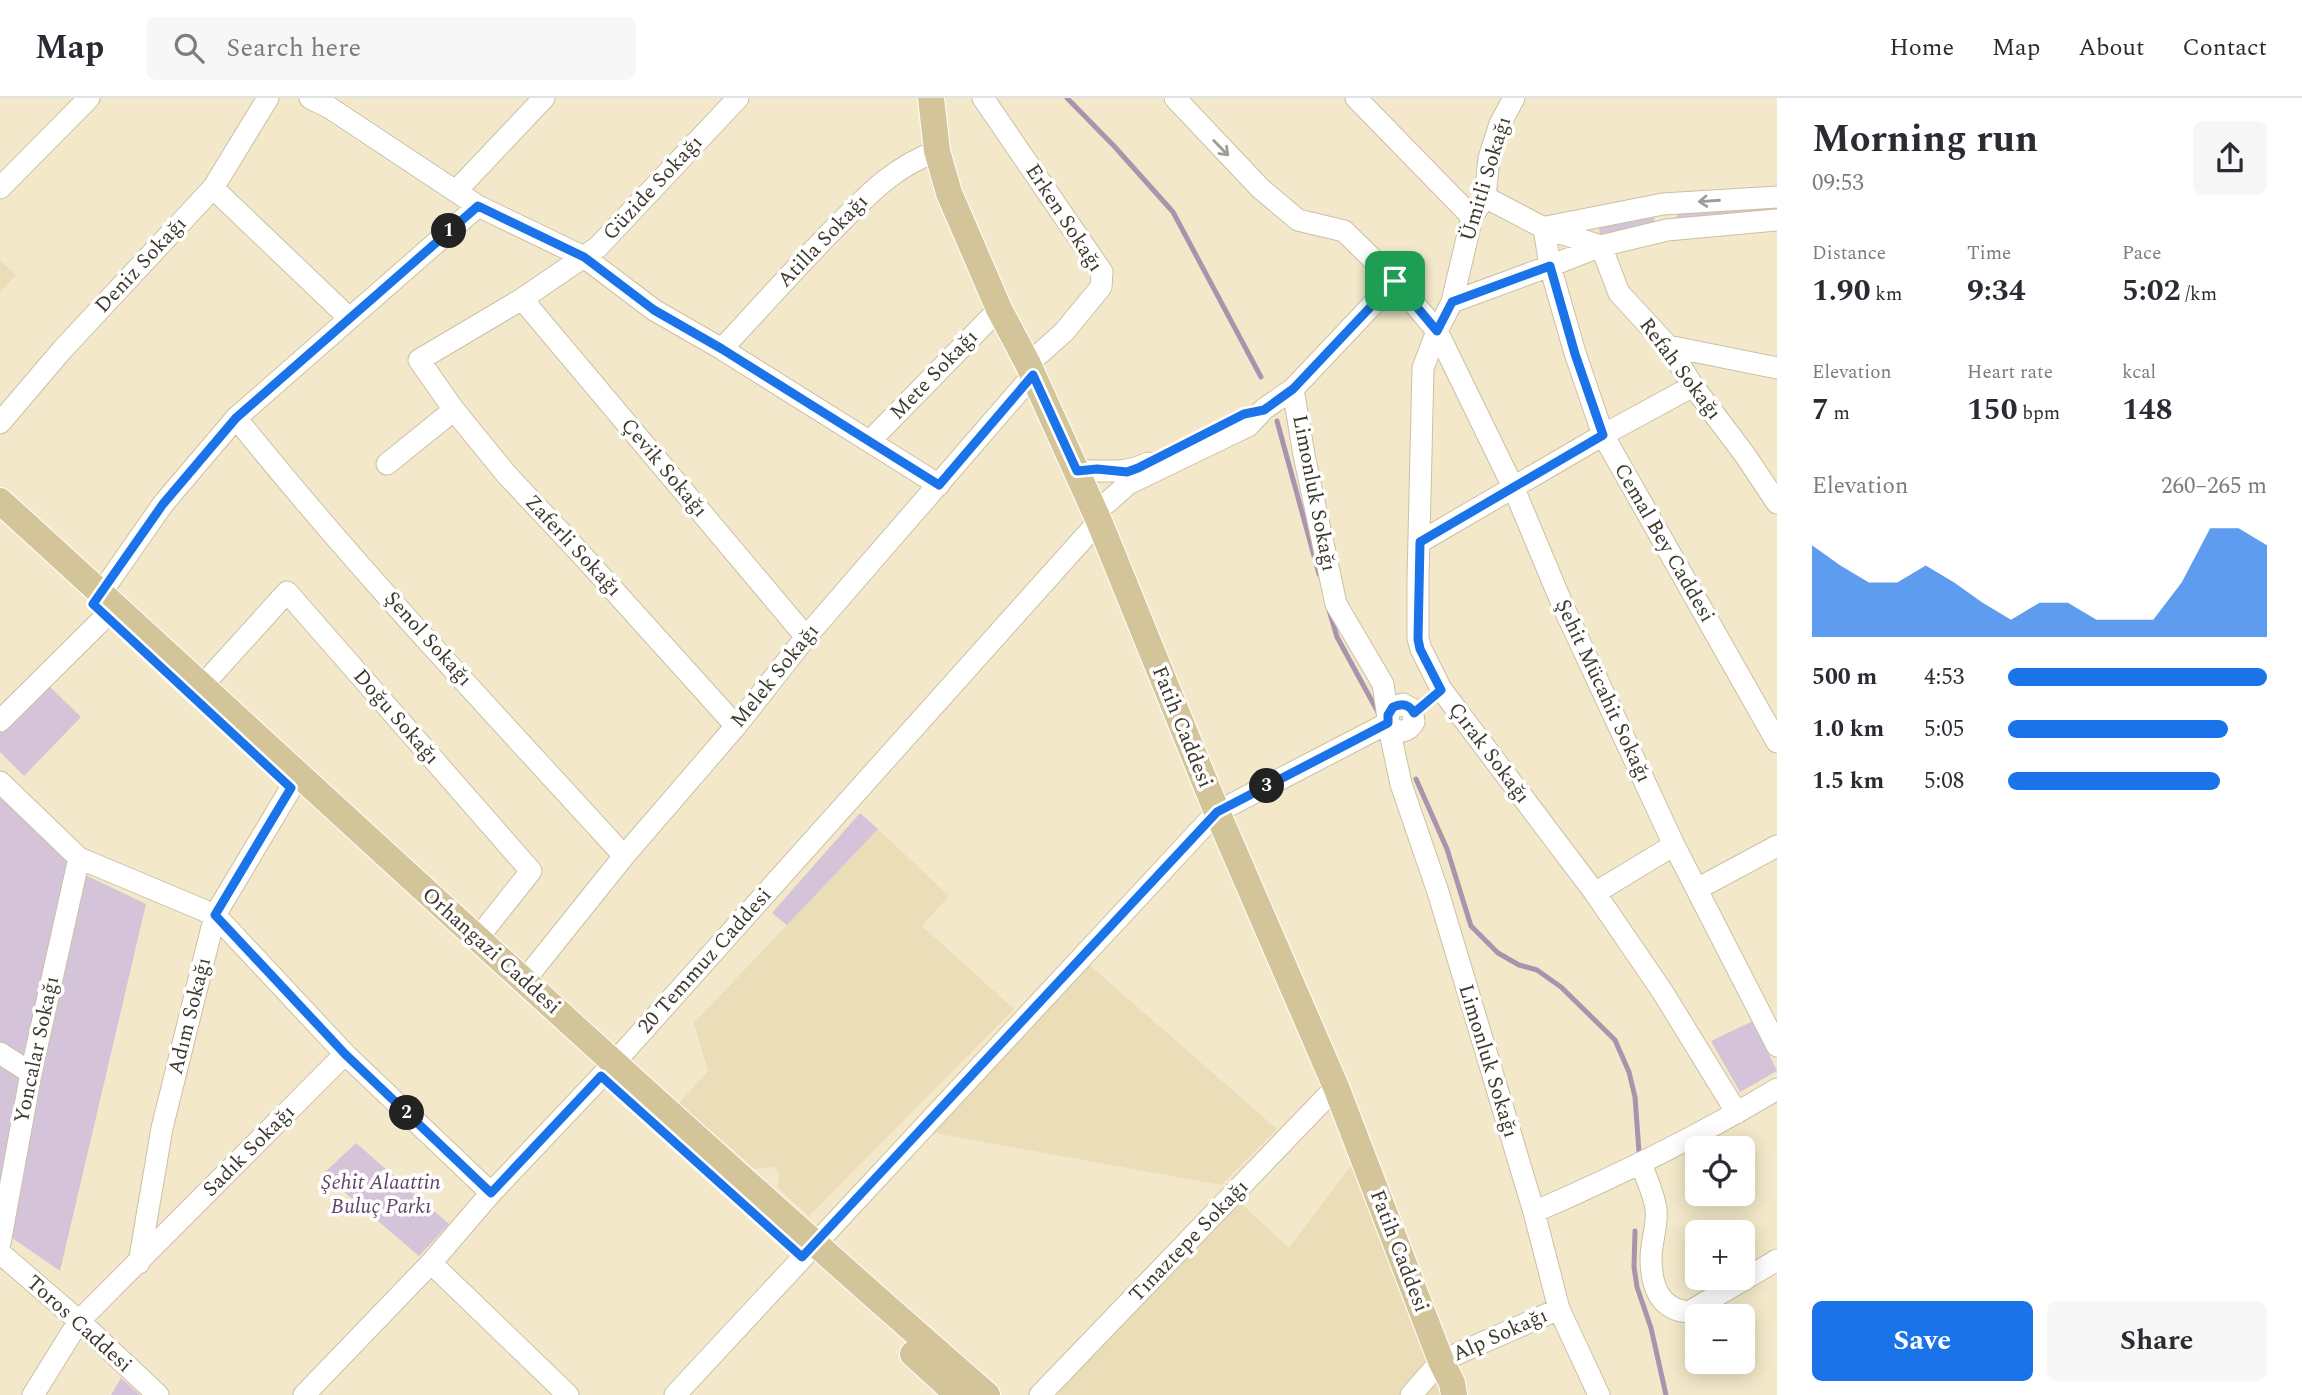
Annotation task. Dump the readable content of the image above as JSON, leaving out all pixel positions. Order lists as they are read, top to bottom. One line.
{"streets":{"main road":["Fatih Caddesi","Orhangazi Caddesi"],"street":["Ümitli Sokağı","Güzide Sokağı","Erken Sokağı","Atilla Sokağı","Deniz Sokağı","Refah Sokağı","Mete Sokağı","Çevik Sokağı","Limonluk Sokağı","Cemal Bey Caddesi","Zaferli Sokağı","Şenol Sokağı","Melek Sokağı","Şehit Mücahit Sokağı","Doğu Sokağı","Çırak Sokağı","20 Temmuz Caddesi","Adım Sokağı","Yoncalar Sokağı","Sadık Sokağı","Tınaztepe Sokağı","Toros Caddesi","Alp Sokağı"]},"crossings":[["Ümitli Sokağı","Çırak Sokağı"],["Güzide Sokağı","Çevik Sokağı"],["Güzide Sokağı","Zaferli Sokağı"],["Erken Sokağı","Melek Sokağı"],["Erken Sokağı","Fatih Caddesi"],["Atilla Sokağı","Fatih Caddesi"],["Mete Sokağı","Fatih Caddesi"],["Çevik Sokağı","Melek Sokağı"],["Limonluk Sokağı","20 Temmuz Caddesi"],["Limonluk Sokağı","Alp Sokağı"],["Zaferli Sokağı","Melek Sokağı"],["Şenol Sokağı","Melek Sokağı"],["Melek Sokağı","Fatih Caddesi"],["Melek Sokağı","Orhangazi Caddesi"],["Şehit Mücahit Sokağı","Çırak Sokağı"],["Doğu Sokağı","Orhangazi Caddesi"],["Fatih Caddesi","20 Temmuz Caddesi"],["Fatih Caddesi","Tınaztepe Sokağı"],["Fatih Caddesi","Alp Sokağı"],["Orhangazi Caddesi","20 Temmuz Caddesi"],["Orhangazi Caddesi","Adım Sokağı"],["Adım Sokağı","Sadık Sokağı"],["Sadık Sokağı","Toros Caddesi"]],"parks":["Şehit Alaattin Buluç Parkı"],"page":{"header":"Map","search":"Search here","nav":["Home","Map","About","Contact"],"heading":["Morning run","09:53"],"pins":["1","3","2"],"stats":[["Distance","1.90 km"],["Time","9:34"],["Pace","5:02 /km"],["Elevation","7 m"],["Heart rate","150 bpm"],["kcal","148"]],"chart":["Elevation","260–265 m"],"list":[{"name":"500 m","note":"4:53"},{"name":"1.0 km","note":"5:05"},{"name":"1.5 km","note":"5:08"}],"map_buttons":["+","−"],"buttons":["Save","Share"]}}
